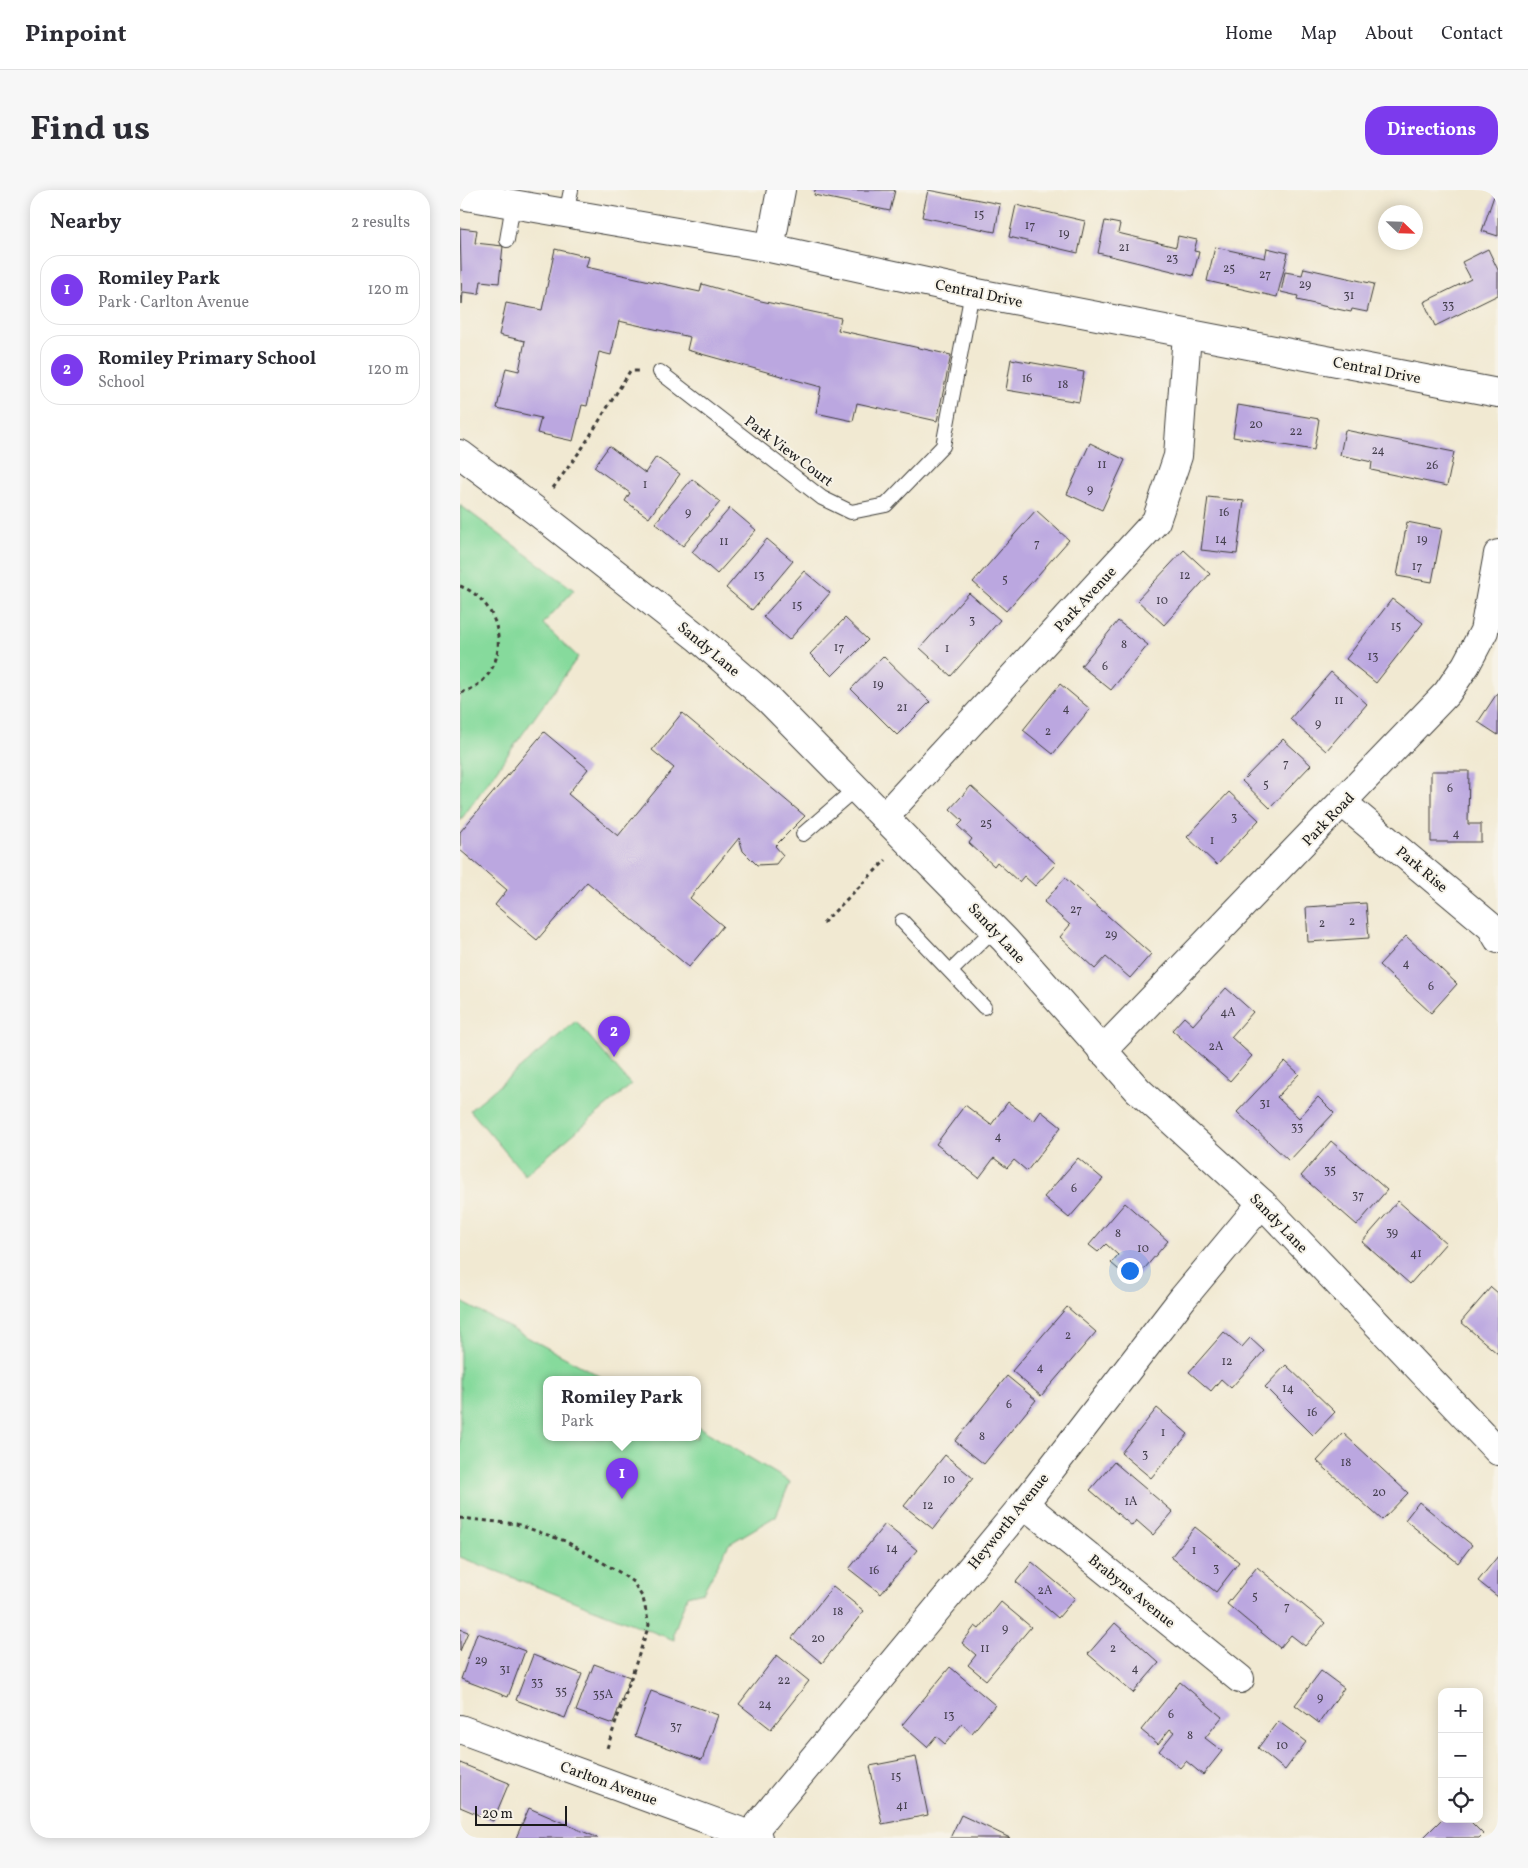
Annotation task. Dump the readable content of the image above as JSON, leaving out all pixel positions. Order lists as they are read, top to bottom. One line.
{"streets":{"street":["Central Drive","Park Avenue","Sandy Lane","Park Road","Park Rise","Heyworth Avenue","Brabyns Avenue","Carlton Avenue"],"lane":["Park View Court"]},"crossings":[["Central Drive","Park View Court"],["Central Drive","Park Avenue"],["Park Avenue","Sandy Lane"],["Sandy Lane","Park Road"],["Sandy Lane","Heyworth Avenue"],["Park Road","Park Rise"],["Heyworth Avenue","Brabyns Avenue"],["Heyworth Avenue","Carlton Avenue"]],"house_numbers":["15","17","19","21","23","25","27","29","31","33","16","18","20","22","24","11","26","1","9","9","16","14","19","11","7","17","13","12","5","10","15","3","15","8","17","1","13","6","19","11","21","4","9","2","7","5","6","3","25","4","1","27","2","2","29","4","6","4A","2A","31","33","4","35","6","37","39","8","10","41","2","12","4","14","6","16","1","8","3","18","10","20","1A","12","14","1","3","16","2A","5","7","18","9","20","11","2","29","4","31","22","33","35","35A","9","24","6","13","37","8","10","15","41"],"scale_bar":"20 m","north":"bottom right","page":{"header":"Pinpoint","nav":["Home","Map","About","Contact"],"title":"Find us","buttons":"Directions","heading":["Nearby","2 results"],"list":[{"mark":"1","name":"Romiley Park","note":"Park · Carlton Avenue","value":"120 m"},{"mark":"2","name":"Romiley Primary School","note":"School","value":"120 m"}],"pins":["2","1"],"popup":["Romiley Park","Park"],"map_buttons":["+","−"],"scale":"20 m"}}
